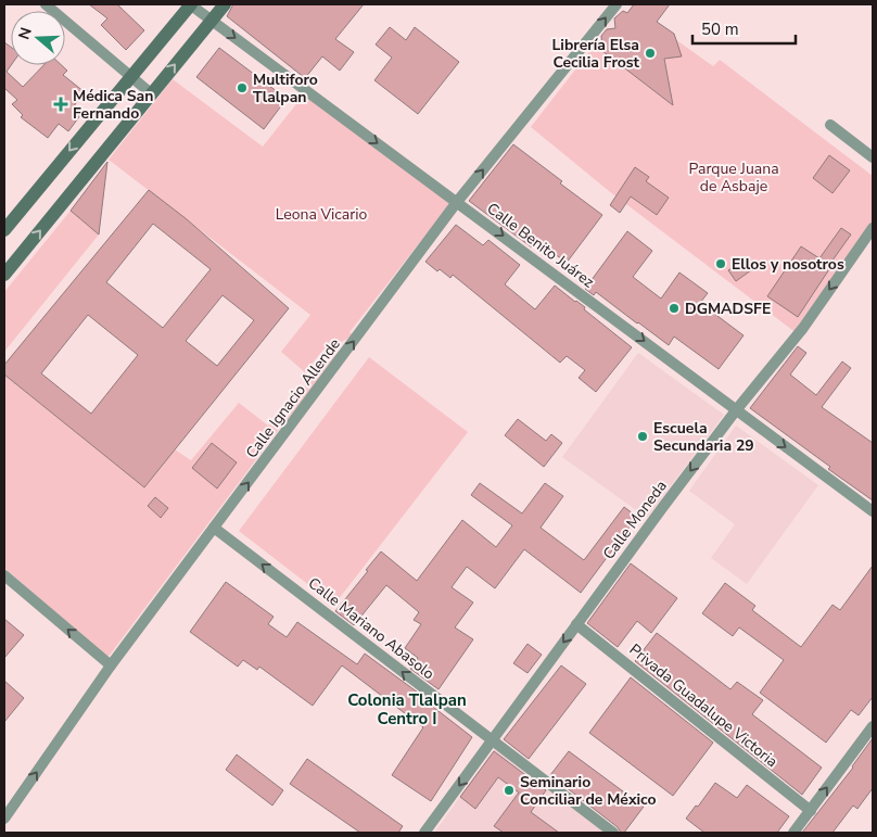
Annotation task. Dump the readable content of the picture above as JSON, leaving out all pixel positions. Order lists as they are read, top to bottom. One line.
{"streets":{"street":["Calle Benito Juárez","Calle Ignacio Allende","Calle Moneda","Calle Mariano Abasolo","Privada Guadalupe Victoria"]},"crossings":[["Calle Benito Juárez","Calle Ignacio Allende"],["Calle Benito Juárez","Calle Moneda"],["Calle Ignacio Allende","Calle Mariano Abasolo"],["Calle Moneda","Calle Mariano Abasolo"],["Calle Moneda","Privada Guadalupe Victoria"]],"one_way":["Calle Benito Juárez","Calle Ignacio Allende","Calle Moneda","Calle Mariano Abasolo"],"districts":["Colonia Tlalpan Centro I"],"parks":["Parque Juana de Asbaje","Leona Vicario"],"places":{"other":["Librería Elsa Cecilia Frost","Multiforo Tlalpan","Ellos y nosotros","DGMADSFE","Escuela Secundaria 29","Seminario Conciliar de México"],"health":["Médica San Fernando"]},"scale_bar":"50 m","north":"left"}
